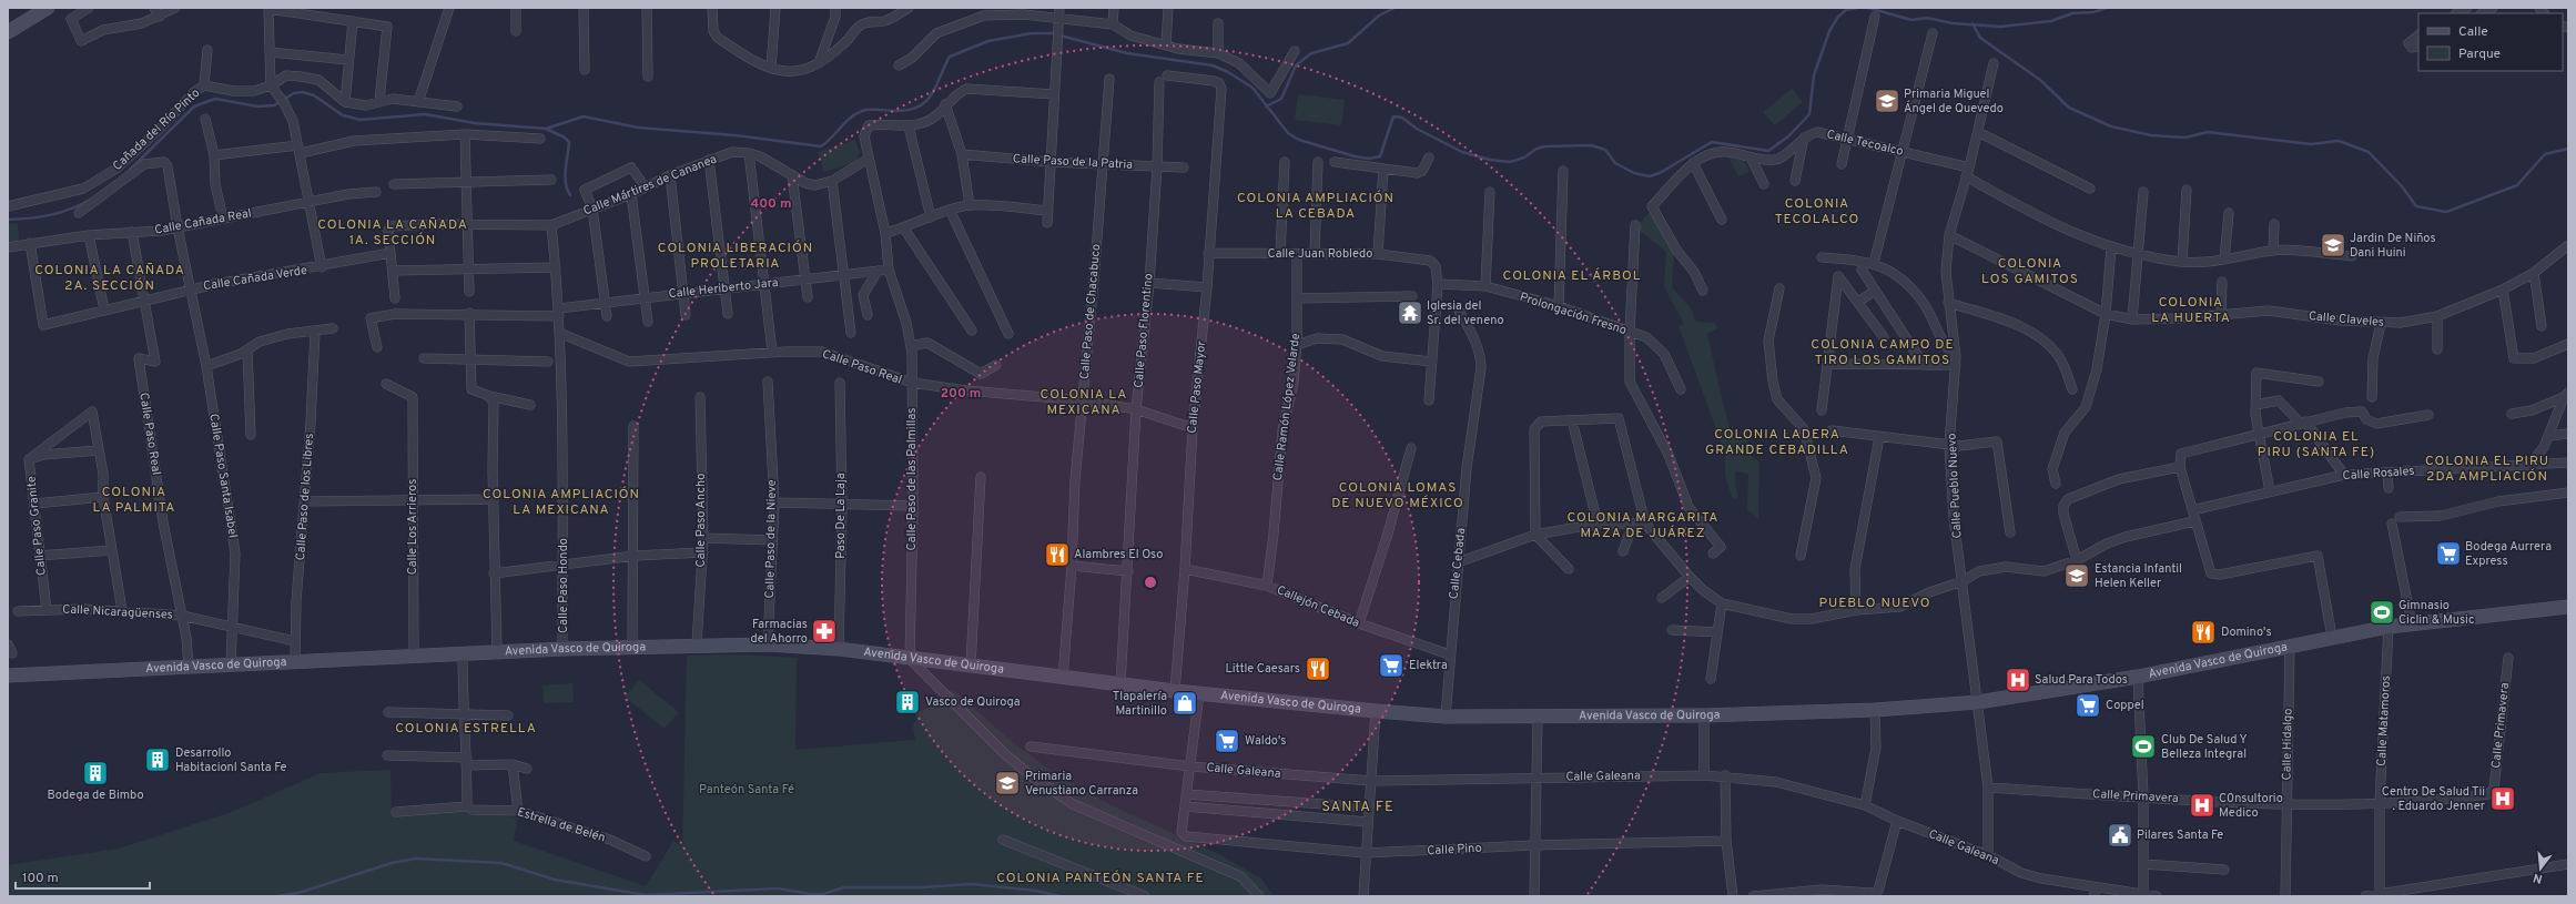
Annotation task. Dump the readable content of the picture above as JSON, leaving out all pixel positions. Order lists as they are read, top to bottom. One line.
{"streets":{"main road":["Avenida Vasco de Quiroga"],"street":["Cañada del Río Pinto","Calle Tecoalco","Calle Paso de la Patria","Calle Mártires de Cananea","Calle Cañada Real","Calle Juan Robledo","Calle Cañada Verde","Calle Heriberto Jara","Calle Paso de Chacabuco","Prolongación Fresno","Calle Claveles","Calle Paso Florentino","Calle Paso Real","Calle Paso Mayor","Calle Ramón López Velarde","Calle Rosales","Calle Paso Santa Isabel","Calle Paso de las Palmillas","Calle Pueblo Nuevo","Calle Paso de los Libres","Paso De La Laja","Calle Paso Ancho","Calle Paso Granite","Calle Los Arrieros","Calle Paso de la Nieve","Calle Cebada","Calle Paso Hondo","Callejón Cebada","Calle Nicaragüenses","Calle Matamoros","Calle Primavera","Calle Hidalgo","Calle Galeana","Estrella de Belén","Calle Pino"]},"crossings":[["Calle Tecoalco","Calle Pueblo Nuevo"],["Calle Paso de la Patria","Calle Paso de Chacabuco"],["Calle Paso de la Patria","Calle Paso Florentino"],["Calle Mártires de Cananea","Calle Paso de las Palmillas"],["Calle Mártires de Cananea","Calle Paso Hondo"],["Calle Cañada Real","Calle Cañada Verde"],["Calle Cañada Real","Calle Paso Santa Isabel"],["Calle Juan Robledo","Prolongación Fresno"],["Calle Juan Robledo","Calle Paso Mayor"],["Calle Juan Robledo","Calle Ramón López Velarde"],["Calle Cañada Verde","Calle Paso Real"],["Calle Cañada Verde","Calle Paso Santa Isabel"],["Calle Heriberto Jara","Calle Paso de las Palmillas"],["Calle Heriberto Jara","Calle Paso Hondo"],["Calle Paso de Chacabuco","Calle Paso Real"],["Calle Paso de Chacabuco","Avenida Vasco de Quiroga"],["Calle Claveles","Calle Pueblo Nuevo"],["Calle Paso Florentino","Calle Paso Real"],["Calle Paso Florentino","Avenida Vasco de Quiroga"],["Calle Paso Real","Calle Paso Mayor"],["Calle Paso Real","Calle Paso de las Palmillas"],["Calle Paso Real","Calle Paso Hondo"],["Calle Paso Real","Calle Nicaragüenses"],["Calle Paso Real","Avenida Vasco de Quiroga"],["Calle Paso Mayor","Callejón Cebada"],["Calle Paso Mayor","Avenida Vasco de Quiroga"],["Calle Ramón López Velarde","Callejón Cebada"],["Calle Paso Santa Isabel","Calle Nicaragüenses"],["Calle Paso Santa Isabel","Avenida Vasco de Quiroga"],["Calle Paso de las Palmillas","Avenida Vasco de Quiroga"],["Calle Pueblo Nuevo","Avenida Vasco de Quiroga"],["Calle Pueblo Nuevo","Calle Primavera"],["Calle Pueblo Nuevo","Calle Galeana"],["Calle Paso de los Libres","Calle Nicaragüenses"],["Calle Paso de los Libres","Avenida Vasco de Quiroga"],["Paso De La Laja","Avenida Vasco de Quiroga"],["Calle Paso Ancho","Avenida Vasco de Quiroga"],["Calle Paso Granite","Calle Nicaragüenses"],["Calle Los Arrieros","Avenida Vasco de Quiroga"],["Calle Paso de la Nieve","Avenida Vasco de Quiroga"],["Calle Cebada","Callejón Cebada"],["Calle Cebada","Avenida Vasco de Quiroga"],["Calle Paso Hondo","Avenida Vasco de Quiroga"],["Avenida Vasco de Quiroga","Calle Matamoros"],["Avenida Vasco de Quiroga","Calle Hidalgo"],["Calle Matamoros","Calle Primavera"],["Calle Primavera","Calle Hidalgo"]],"districts":["COLONIA AMPLIACIÓN LA CEBADA","COLONIA TECOLALCO","COLONIA LA CAÑADA 1A. SECCIÓN","COLONIA LIBERACIÓN PROLETARIA","COLONIA LOS GAMITOS","COLONIA LA CAÑADA 2A. SECCIÓN","COLONIA EL ÁRBOL","COLONIA LA HUERTA","COLONIA CAMPO DE TIRO LOS GAMITOS","COLONIA LA MEXICANA","COLONIA LADERA GRANDE CEBADILLA","COLONIA EL PIRU (SANTA FE)","COLONIA EL PIRU 2DA AMPLIACIÓN","COLONIA LOMAS DE NUEVO MÉXICO","COLONIA LA PALMITA","COLONIA AMPLIACIÓN LA MEXICANA","COLONIA MARGARITA MAZA DE JUÁREZ","PUEBLO NUEVO","COLONIA ESTRELLA","SANTA FE","COLONIA PANTEÓN SANTA FE"],"parks":["Panteón Santa Fé"],"places":{"school or university":["Primaria Miguel Ángel de Quevedo","Jardin De Niños Dani Huini","Estancia Infantil Helen Keller","Primaria Venustiano Carranza"],"temple":["Iglesia del Sr. del veneno"],"supermarket":["Bodega Aurrera Express","Elektra","Coppel","Waldo's"],"restaurant":["Alambres El Oso","Domino's","Little Caesars"],"sports":["Gimnasio Ciclin & Music","Club De Salud Y Belleza Integral"],"pharmacy":["Farmacias del Ahorro"],"hospital":["Salud Para Todos","Centro De Salud Tii . Eduardo Jenner","C0nsultorio Medico"],"building":["Vasco de Quiroga","Desarrollo Habitacionl Santa Fe","Bodega de Bimbo"],"shop":["Tlapalería Martinillo"],"public building":["Pilares Santa Fe"]},"legend":["Calle","Parque"],"scale_bar":"100 m","north":"bottom","rings":["400 m","200 m"]}
